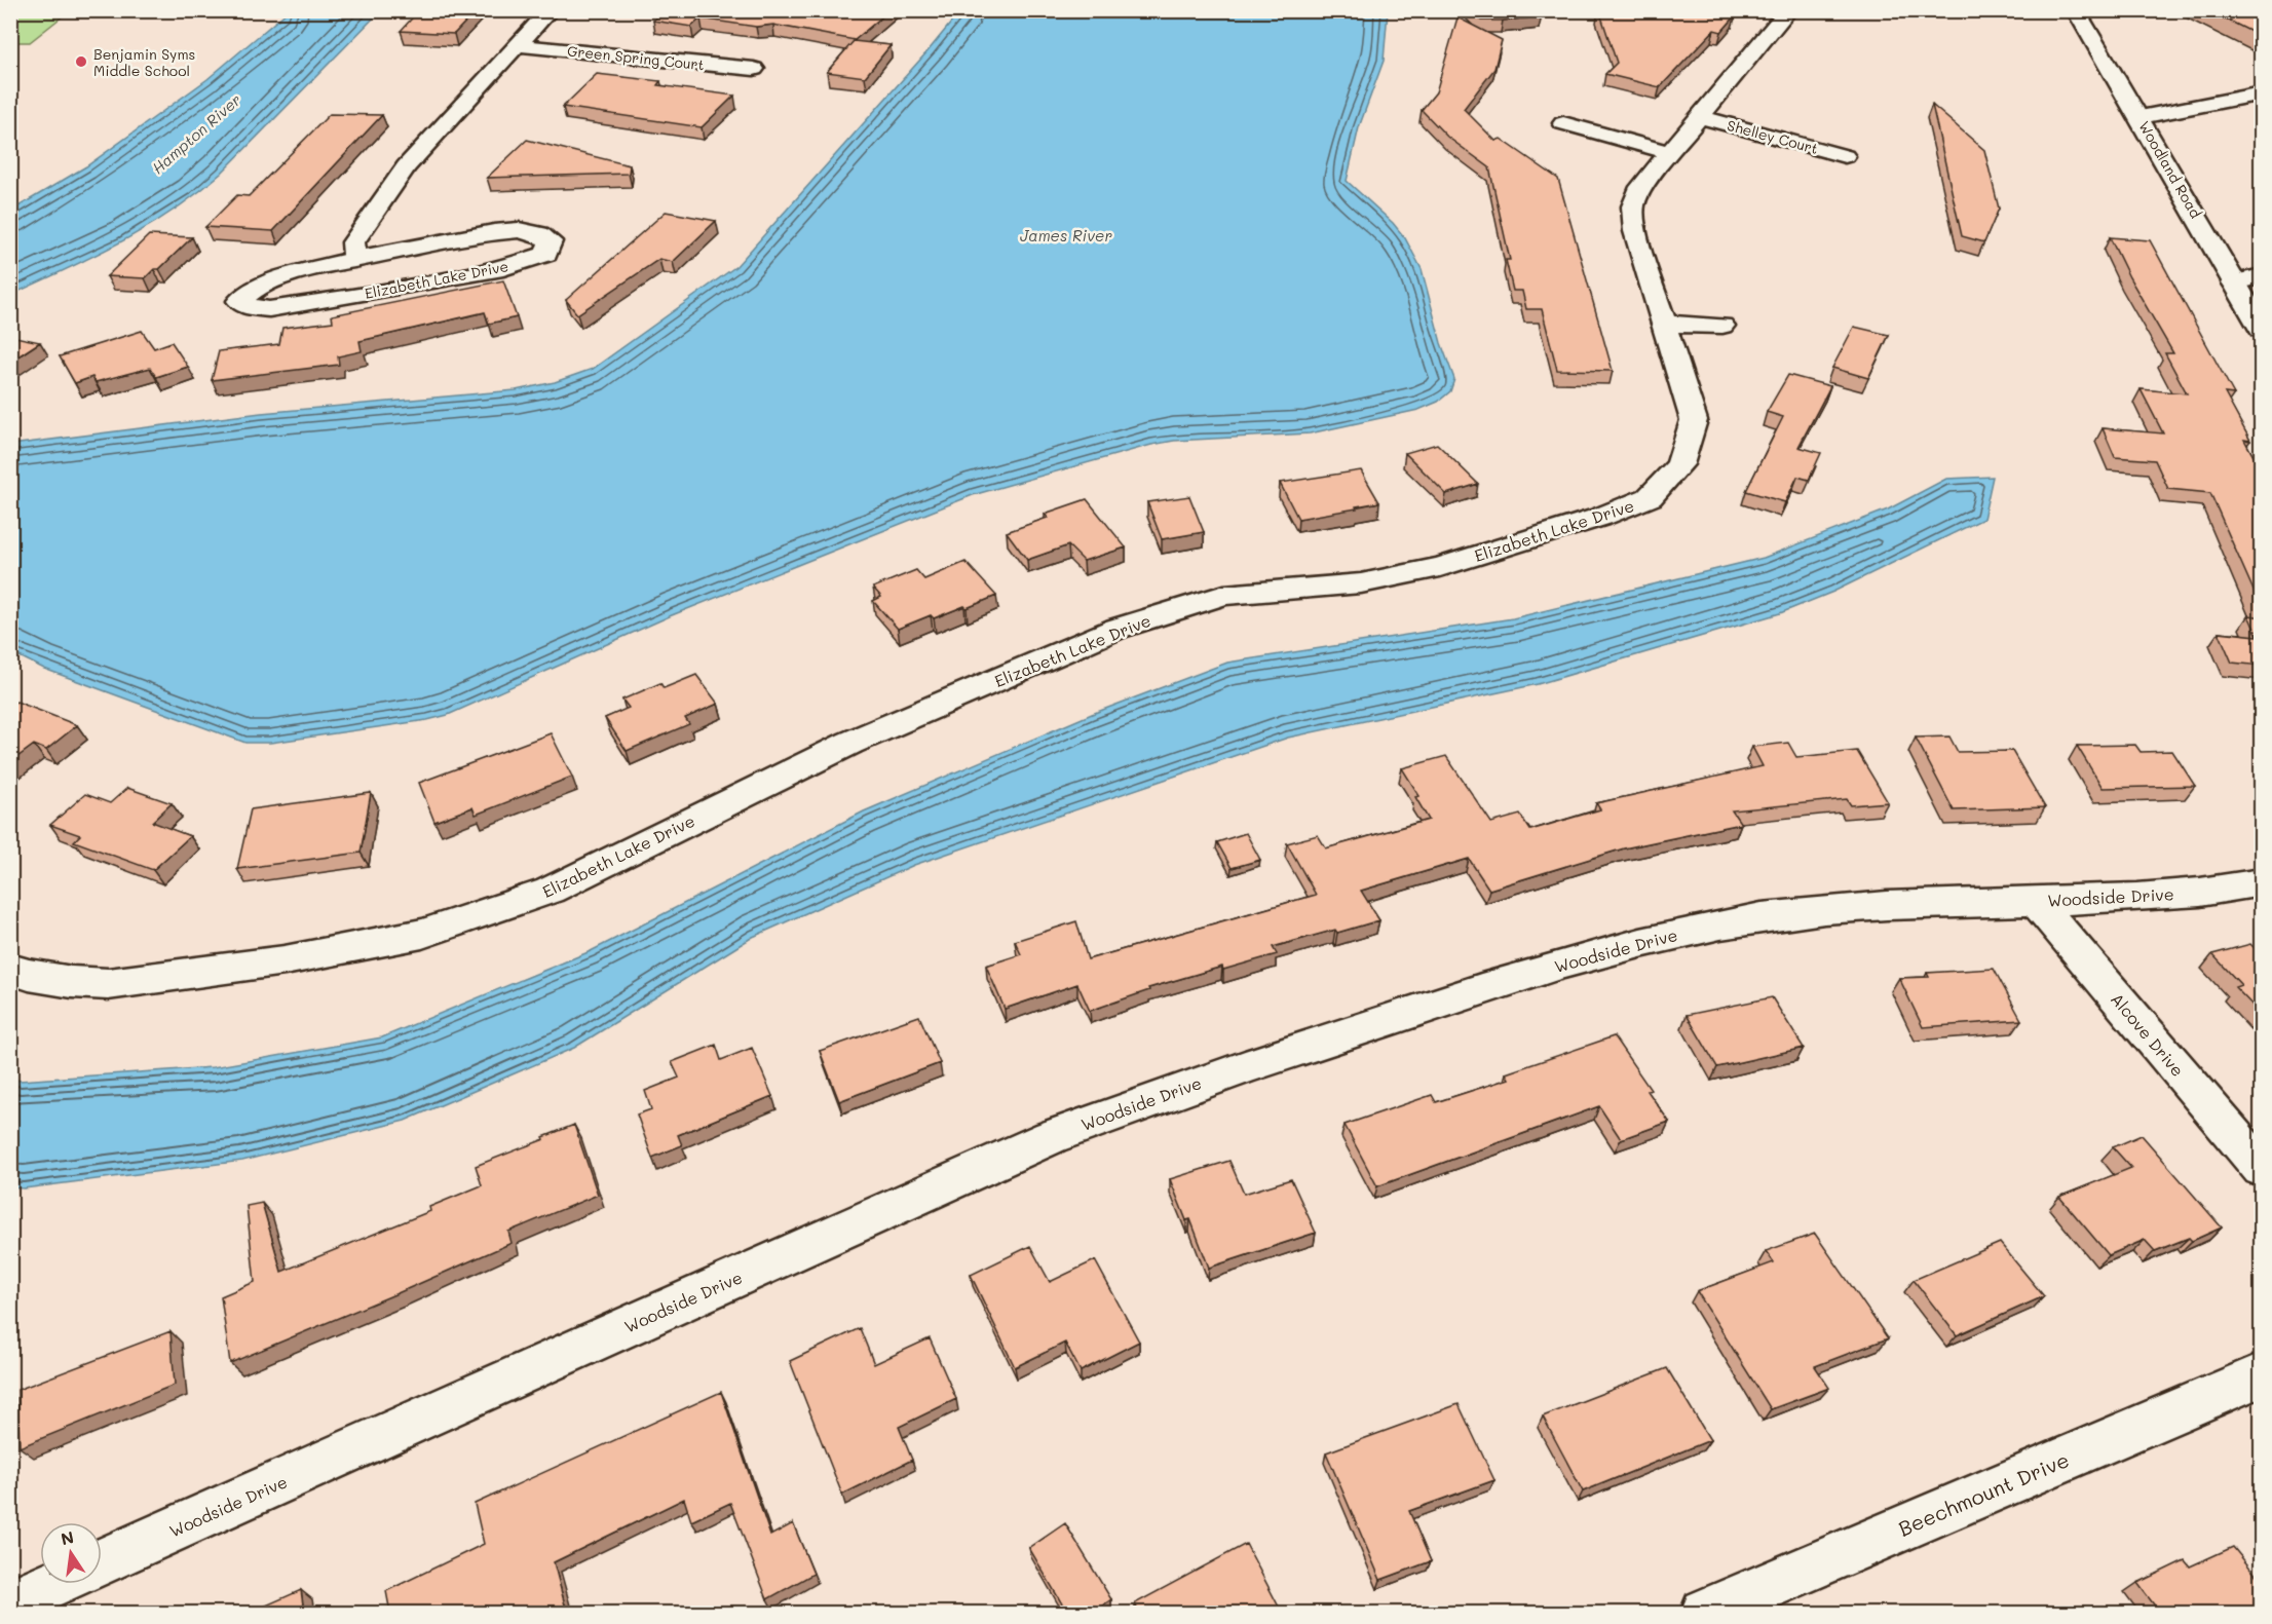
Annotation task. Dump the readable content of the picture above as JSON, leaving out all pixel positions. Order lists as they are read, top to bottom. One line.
{"streets":{"street":["Green Spring Court","Shelley Court","Woodland Road","Elizabeth Lake Drive","Woodside Drive","Alcove Drive","Beechmount Drive"]},"crossings":[["Shelley Court","Elizabeth Lake Drive"],["Woodside Drive","Alcove Drive"]],"water":["Hampton River","James River"],"places":["Benjamin Syms Middle School"],"north":"top"}
